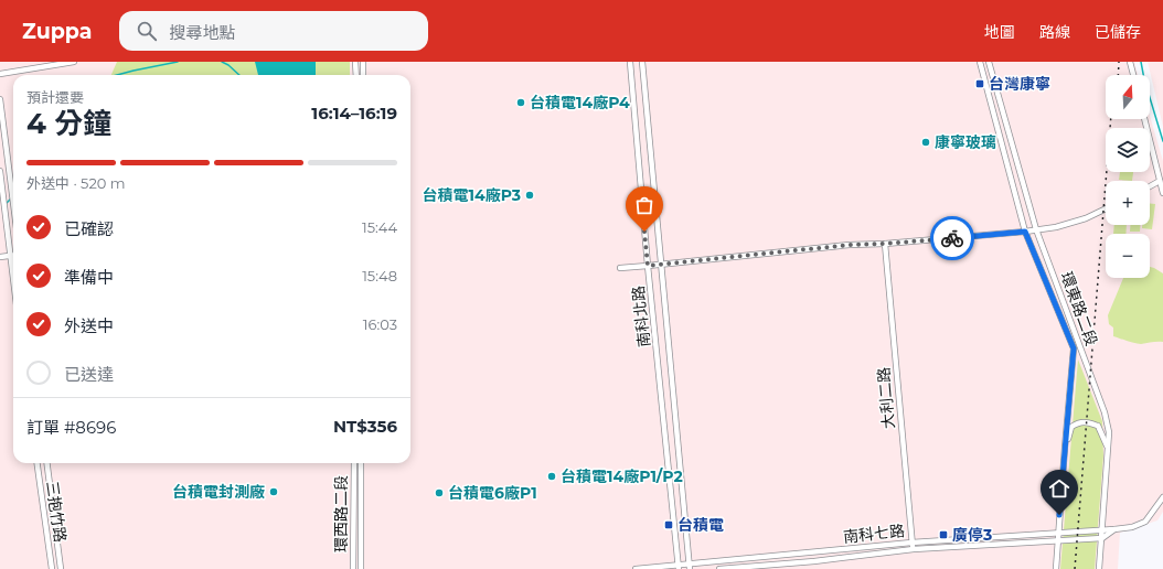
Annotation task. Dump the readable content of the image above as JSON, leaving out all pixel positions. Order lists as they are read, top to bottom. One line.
{"streets":{"street":["環東路二段","南科北路","大利二路","三抱竹路","環西路二段","南科七路"]},"crossings":[["環東路二段","南科七路"],["南科北路","南科七路"],["大利二路","南科七路"]],"places":{"transit":["台灣康寧","台積電","廣停3"],"other":["台積電14廠P4","康寧玻璃","台積電14廠P3","台積電14廠P1/P2","台積電封測廠","台積電6廠P1"]},"north":"top","page":{"header":"Zuppa","search":"搜尋地點","nav":["地圖","路線","已儲存"],"map_buttons":["+","−"],"heading":["4 分鐘","預計還要","16:14–16:19"],"panel":["訂單 #8696","NT$356"],"bar":"外送中 · 520 m","list":[["已確認","15:44"],["準備中","15:48"],["外送中","16:03"],"已送達"]}}
